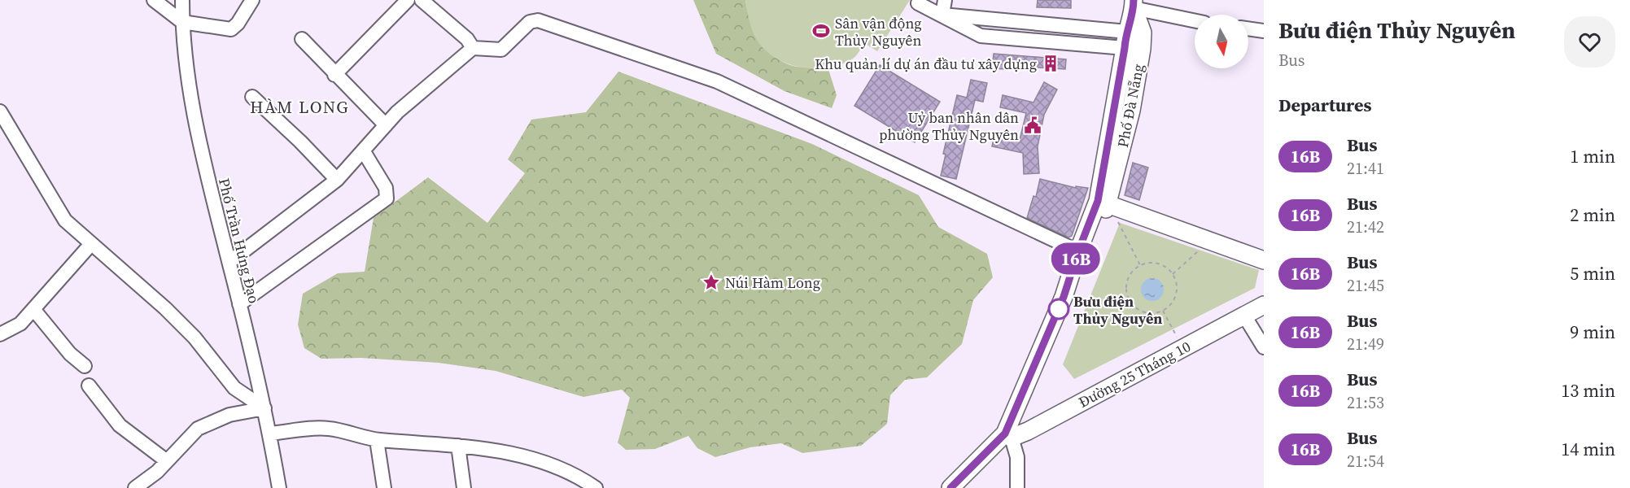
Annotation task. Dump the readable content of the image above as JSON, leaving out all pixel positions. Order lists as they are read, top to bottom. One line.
{"streets":{"main road":["Phố Đà Nẵng","Đường 25 Tháng 10"],"street":["Phố Trần Hưng Đạo"]},"districts":["HÀM LONG"],"places":{"sports":["Sân vận động Thủy Nguyên"],"building":["Khu quản lí dự án đầu tư xây dựng"],"public building":["Uỷ ban nhân dân phường Thủy Nguyên"],"place":["Núi Hàm Long"],"other":["Bưu điện Thủy Nguyên"]},"lines":["bus line 16B"],"north":"bottom","page":{"on_map":"16B","heading":[["Bưu điện Thủy Nguyên","Bus"],"Departures"],"list":[{"mark":"16B","name":"Bus","note":"21:41","value":"1 min"},{"mark":"16B","name":"Bus","note":"21:42","value":"2 min"},{"mark":"16B","name":"Bus","note":"21:45","value":"5 min"},{"mark":"16B","name":"Bus","note":"21:49","value":"9 min"},{"mark":"16B","name":"Bus","note":"21:53","value":"13 min"},{"mark":"16B","name":"Bus","note":"21:54","value":"14 min"}]}}
